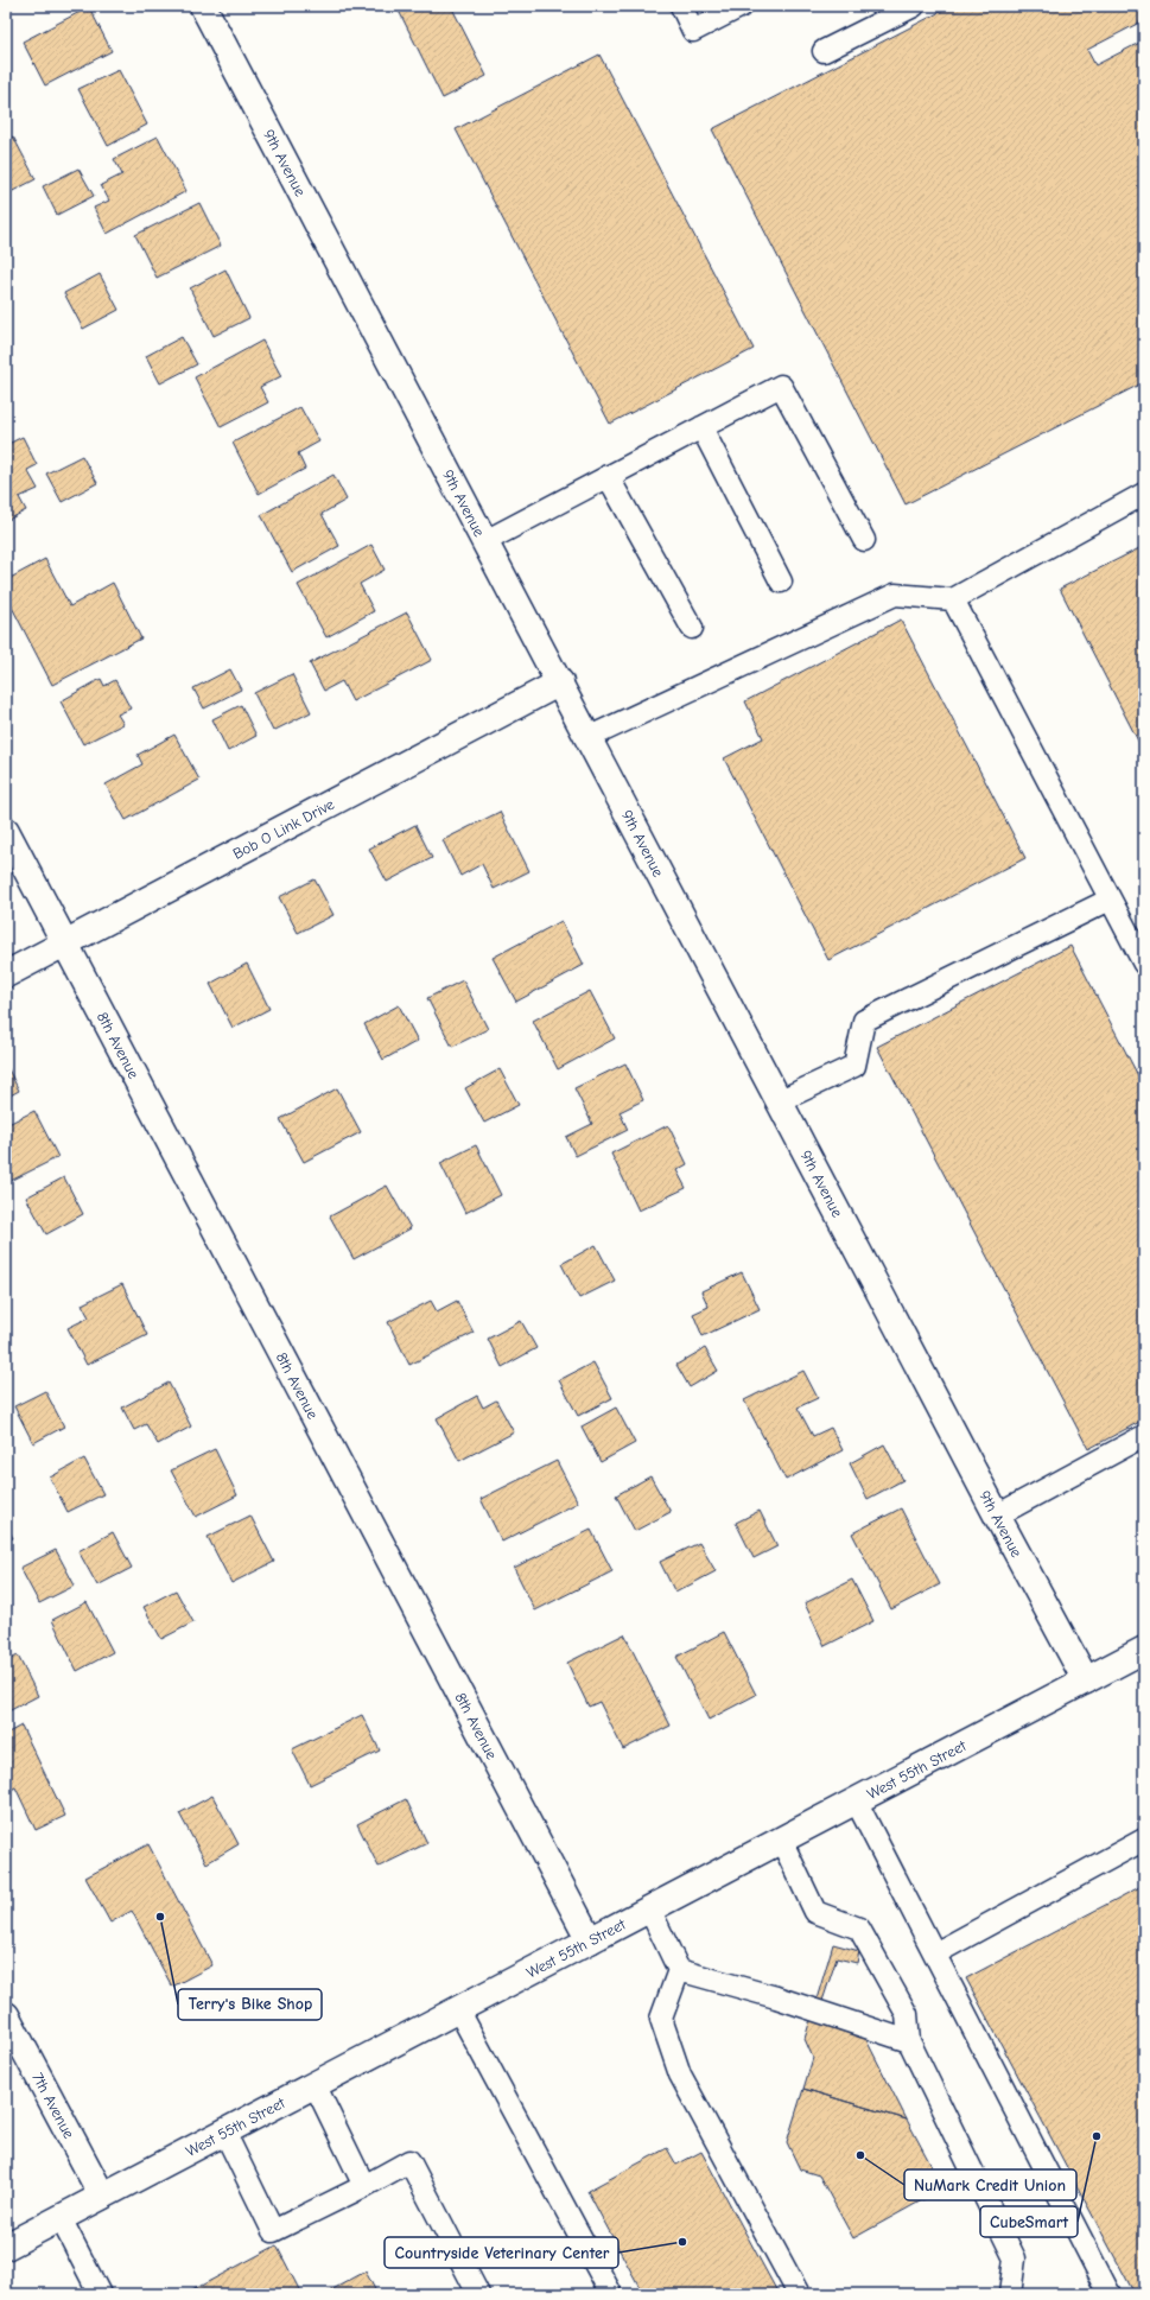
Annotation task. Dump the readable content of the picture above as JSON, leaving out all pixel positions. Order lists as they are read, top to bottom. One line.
{"streets":{"street":["9th Avenue","Bob O Link Drive","8th Avenue","West 55th Street","7th Avenue"]},"crossings":[["9th Avenue","Bob O Link Drive"],["9th Avenue","West 55th Street"],["Bob O Link Drive","8th Avenue"],["8th Avenue","West 55th Street"],["West 55th Street","7th Avenue"]],"places":["Terry's Bike Shop","CubeSmart","NuMark Credit Union","Countryside Veterinary Center"]}
